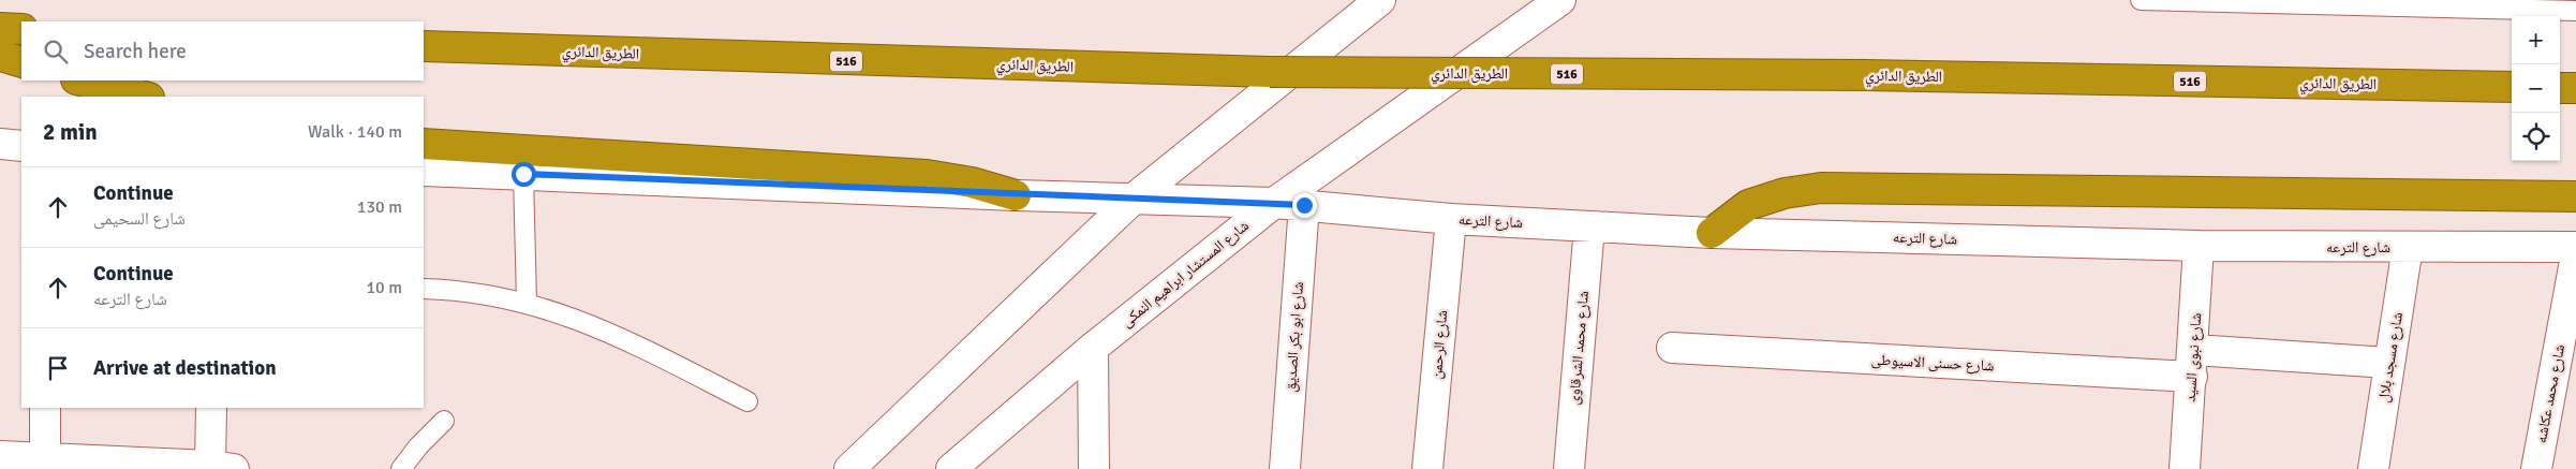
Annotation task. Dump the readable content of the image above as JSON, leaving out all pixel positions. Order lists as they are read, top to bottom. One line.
{"streets":{"highway":["الطريق الدائري","516"],"street":["شارع الترعه","شارع المستشار ابراهيم النمكى","شارع ابو بكر الصديق","شارع الرحمن","شارع محمد الشرقاوى","شارع نبوى السيد","شارع مسجد بلال","شارع حسنى الاسيوطى","شارع محمد عكاشه"]},"crossings":[["شارع الترعه","شارع المستشار ابراهيم النمكى"],["شارع الترعه","شارع ابو بكر الصديق"],["شارع الترعه","شارع الرحمن"],["شارع الترعه","شارع محمد الشرقاوى"],["شارع الترعه","شارع نبوى السيد"],["شارع الترعه","شارع مسجد بلال"],["شارع نبوى السيد","شارع حسنى الاسيوطى"],["شارع مسجد بلال","شارع حسنى الاسيوطى"]],"page":{"map_buttons":["+","−"],"search":"Search here","heading":["2 min","Walk · 140 m"],"list":[["Continue","شارع السحيمى","130 m"],["Continue","شارع الترعه","10 m"],"Arrive at destination"]}}
